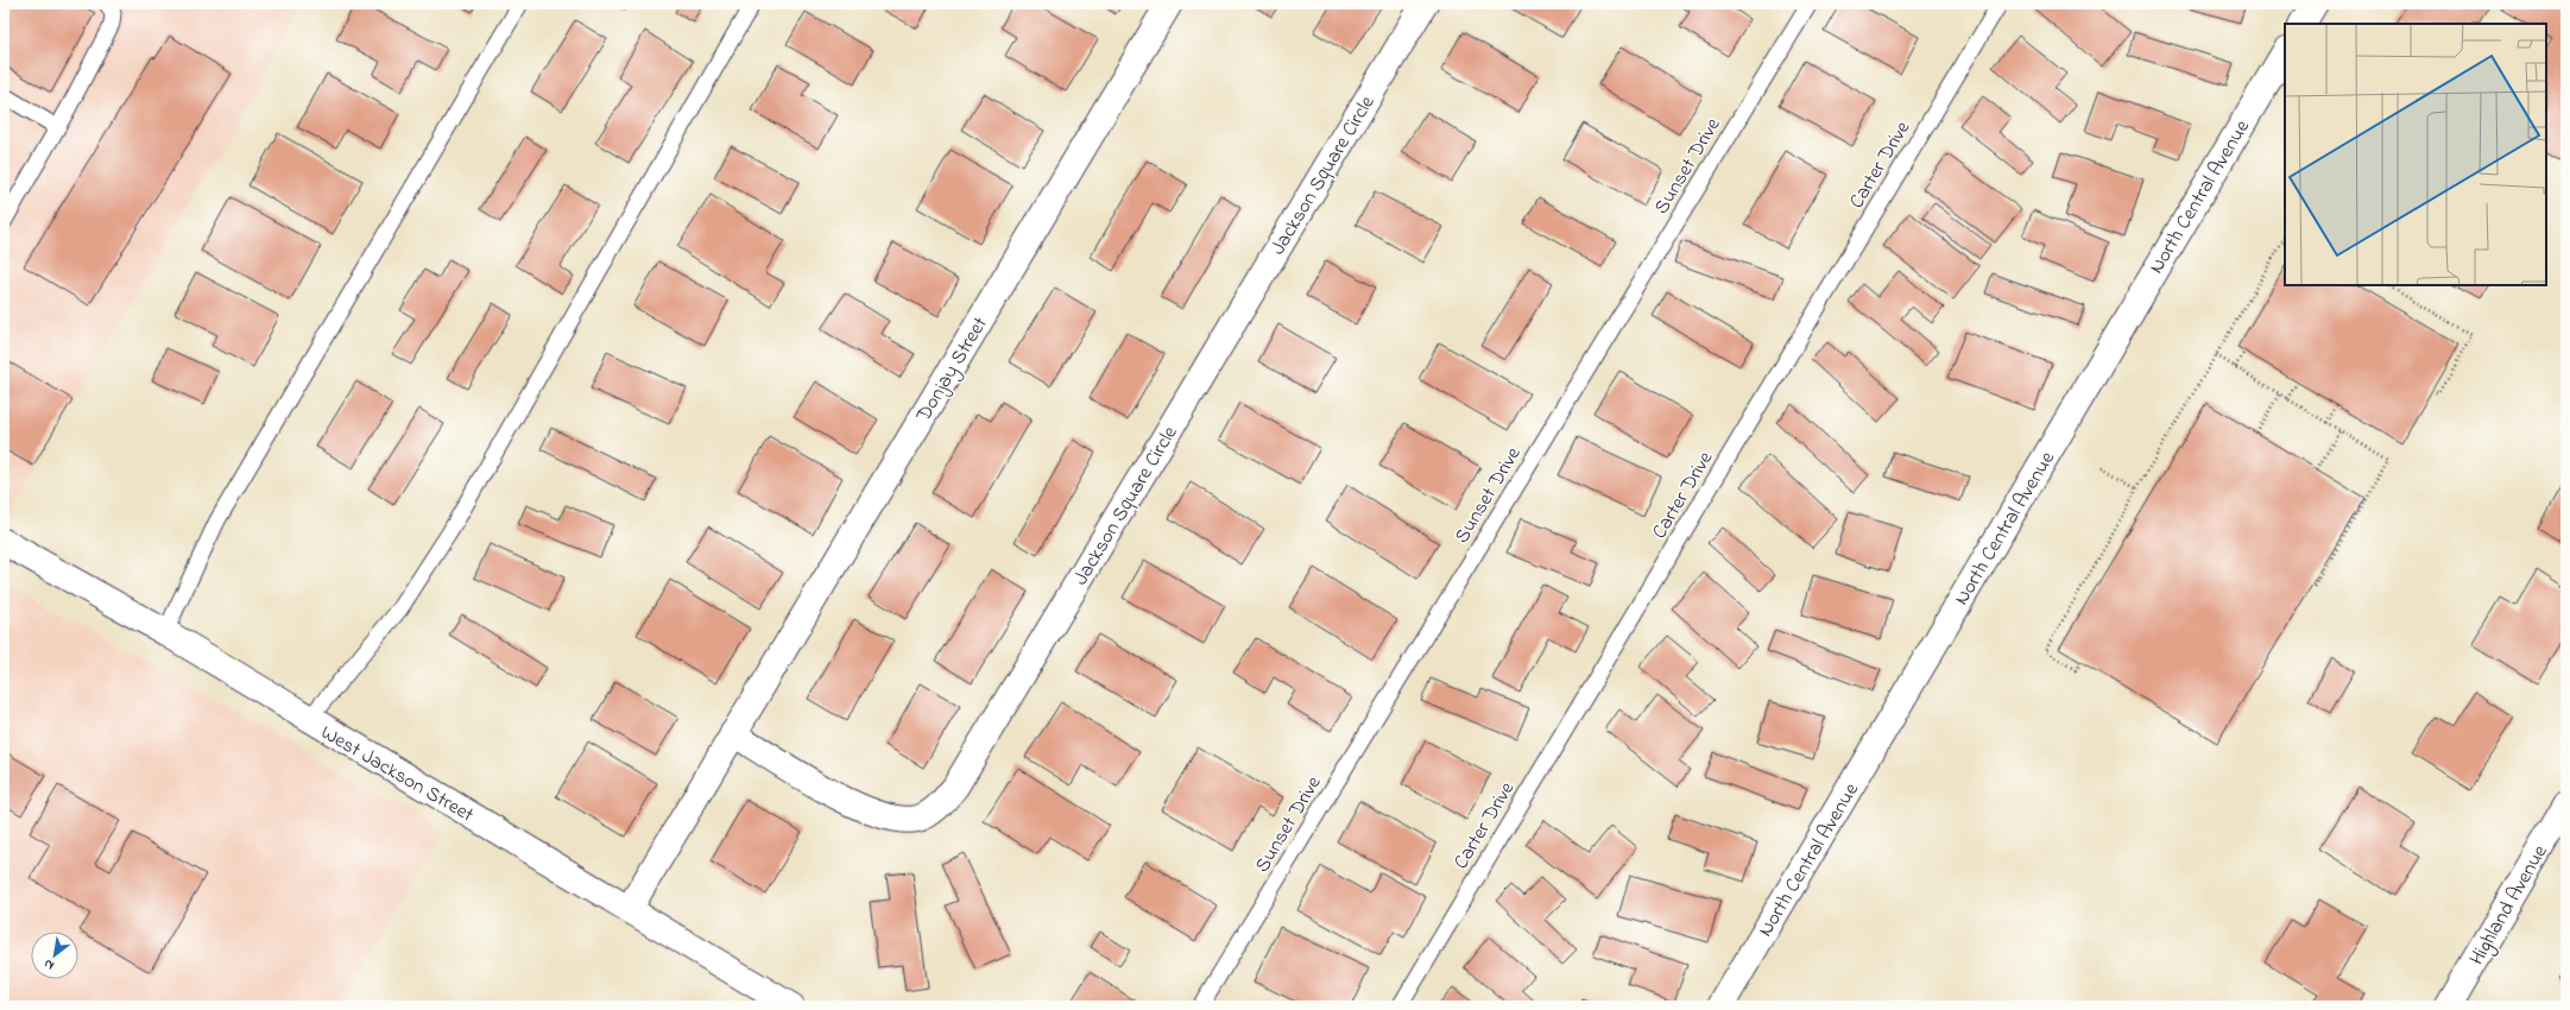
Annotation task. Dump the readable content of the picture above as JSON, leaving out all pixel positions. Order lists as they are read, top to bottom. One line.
{"streets":{"street":["Jackson Square Circle","North Central Avenue","Donjay Street","West Jackson Street","Highland Avenue"],"lane":["Carter Drive","Sunset Drive"]},"crossings":[["Jackson Square Circle","Donjay Street"],["Donjay Street","West Jackson Street"]],"north":"bottom left"}
